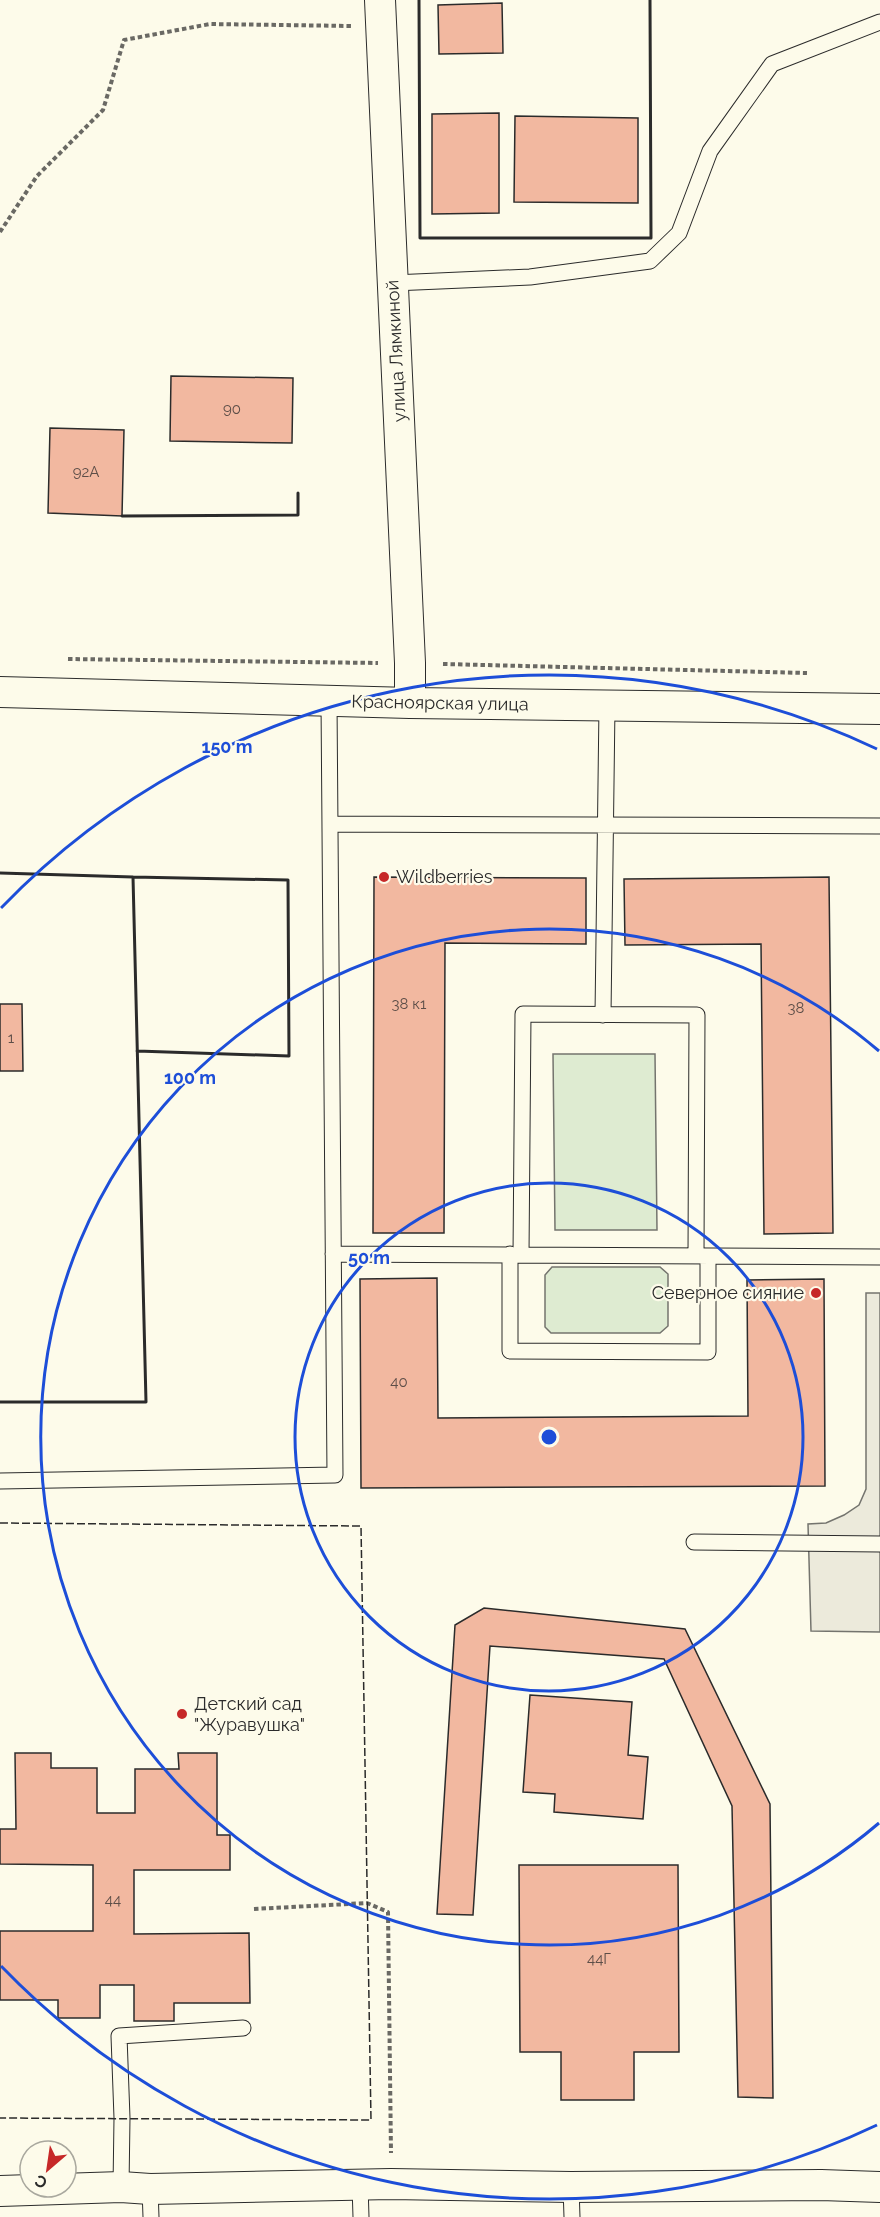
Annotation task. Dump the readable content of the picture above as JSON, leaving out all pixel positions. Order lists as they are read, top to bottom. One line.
{"streets":{"street":["улица Лямкиной","Красноярская улица"]},"crossings":[["улица Лямкиной","Красноярская улица"]],"places":["Wildberries","Северное сияние","Детский сад \"Журавушка\""],"house_numbers":["90","92А","38 к1","38","1","40","44","44Г"],"north":"bottom left","rings":["150 m","100 m","50 m"]}
